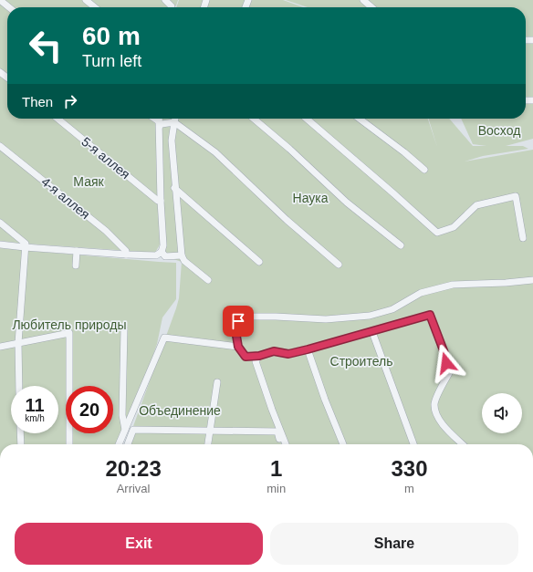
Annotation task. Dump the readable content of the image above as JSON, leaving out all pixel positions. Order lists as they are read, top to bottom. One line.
{"streets":{"street":["5-я аллея","4-я аллея"]},"parks":["Восход","Маяк","Наука","Любитель природы","Строитель","Объединение"],"page":{"turn":["60 m","Turn left"],"then":"Then","speed":"11 km/h","limit":"20","eta":["20:23","Arrival","1","min","330","m"],"buttons":["Exit","Share"]}}
